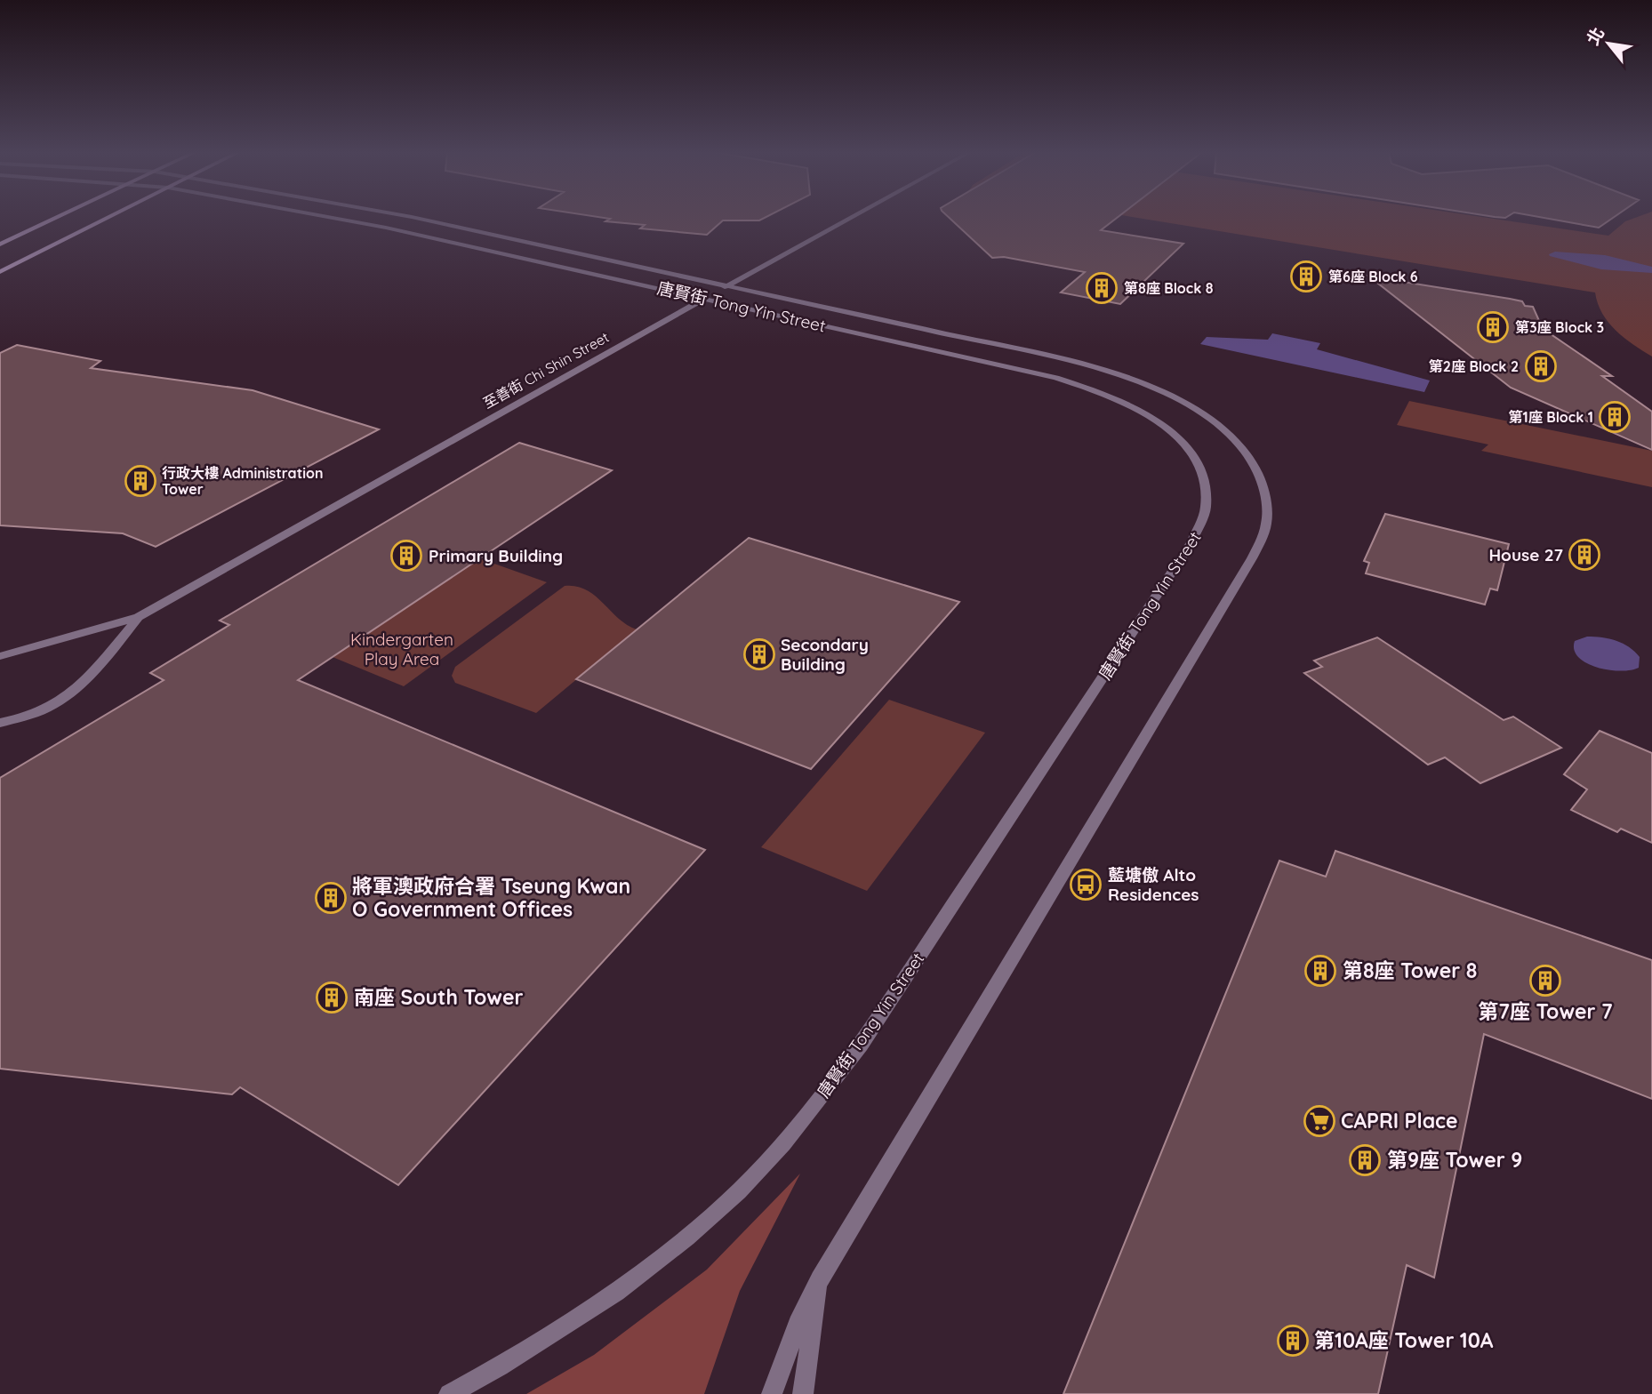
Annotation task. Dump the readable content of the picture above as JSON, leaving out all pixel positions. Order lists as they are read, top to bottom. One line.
{"streets":{"street":["唐賢街 Tong Yin Street","至善街 Chi Shin Street"]},"crossings":[["唐賢街 Tong Yin Street","至善街 Chi Shin Street"]],"parks":["Kindergarten Play Area"],"places":{"building":["第6座 Block 6","第8座 Block 8","第3座 Block 3","第2座 Block 2","第1座 Block 1","行政大樓 Administration Tower","House 27","Primary Building","Secondary Building","將軍澳政府合署 Tseung Kwan O Government Offices","第8座 Tower 8","第7座 Tower 7","南座 South Tower","第9座 Tower 9","第10A座 Tower 10A"],"bus stop":["藍塘傲 Alto Residences"],"supermarket":["CAPRI Place"]},"north":"top left"}
